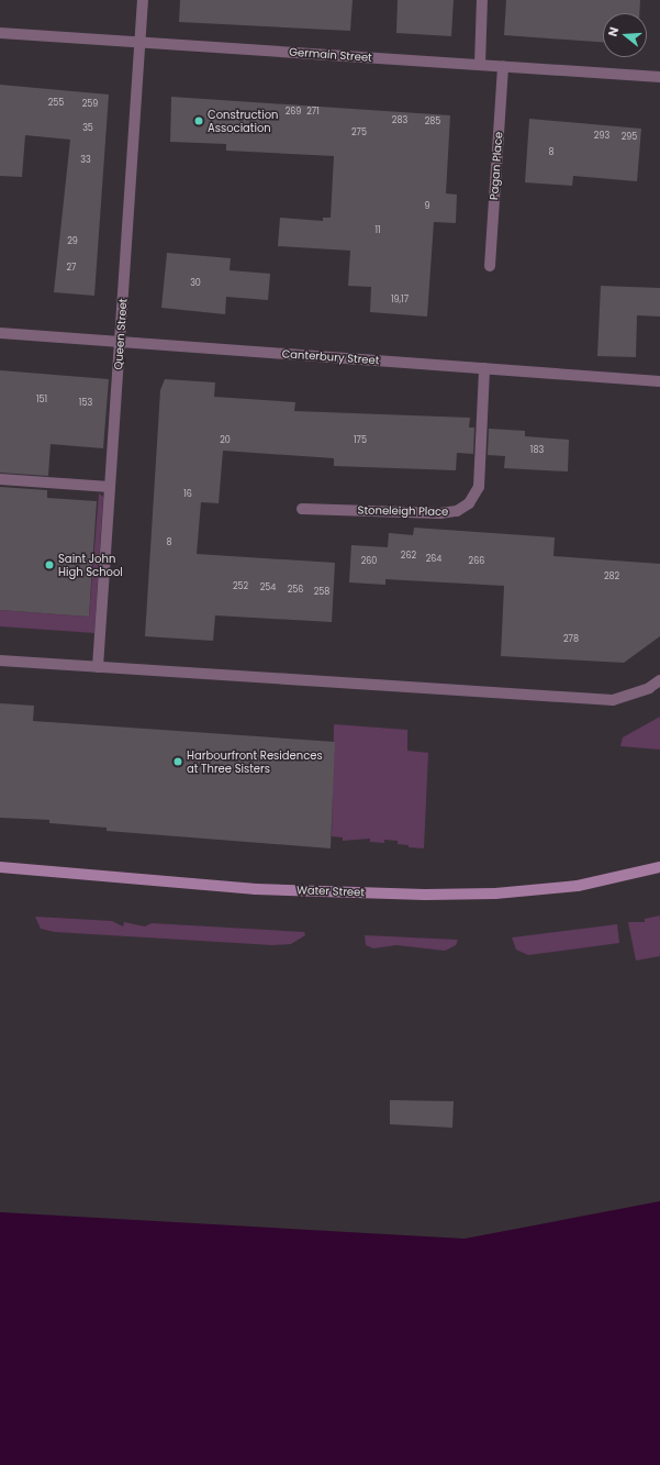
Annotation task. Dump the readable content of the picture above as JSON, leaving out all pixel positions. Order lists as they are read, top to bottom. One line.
{"streets":{"main road":["Water Street"],"street":["Germain Street","Pagan Place","Queen Street","Canterbury Street","Stoneleigh Place"]},"crossings":[["Germain Street","Pagan Place"],["Germain Street","Queen Street"],["Queen Street","Canterbury Street"],["Canterbury Street","Stoneleigh Place"]],"places":["Construction Association","Saint John High School","Harbourfront Residences at Three Sisters"],"house_numbers":["255","259","269","271","283","285","35","275","293","295","8","33","9","11","29","27","30","19,17","151","153","20","175","183","16","8","262","264","260","266","282","252","254","256","258","278"],"north":"left"}
